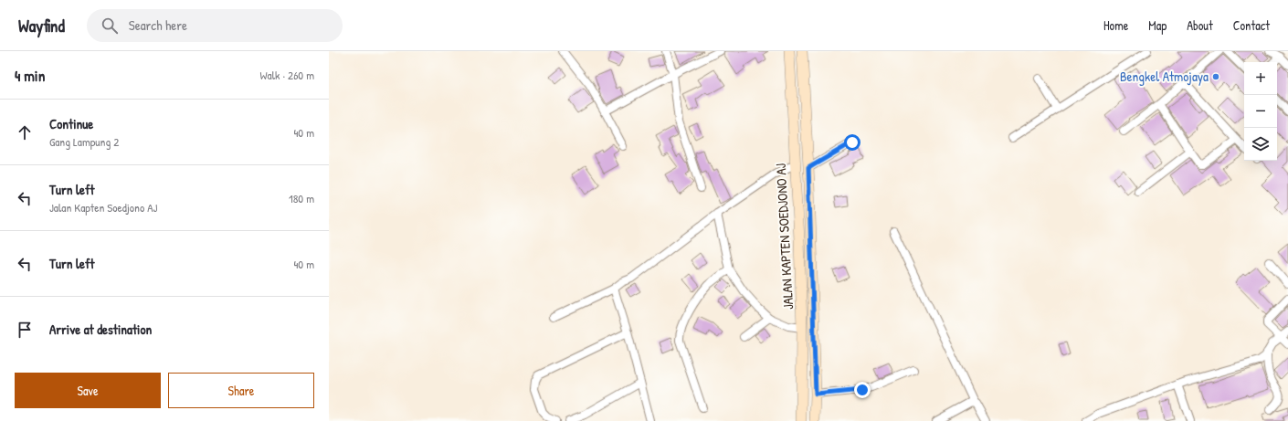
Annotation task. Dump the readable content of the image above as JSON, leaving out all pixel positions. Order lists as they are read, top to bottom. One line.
{"streets":{"main road":["JALAN KAPTEN SOEDJONO AJ"]},"places":["Bengkel Atmojaya"],"page":{"header":"Wayfind","search":"Search here","nav":["Home","Map","About","Contact"],"heading":["4 min","Walk · 260 m"],"map_buttons":["+","−"],"list":[["Continue","Gang Lampung 2","40 m"],["Turn left","Jalan Kapten Soedjono AJ","180 m"],["Turn left","40 m"],"Arrive at destination"],"buttons":["Save","Share"]}}
